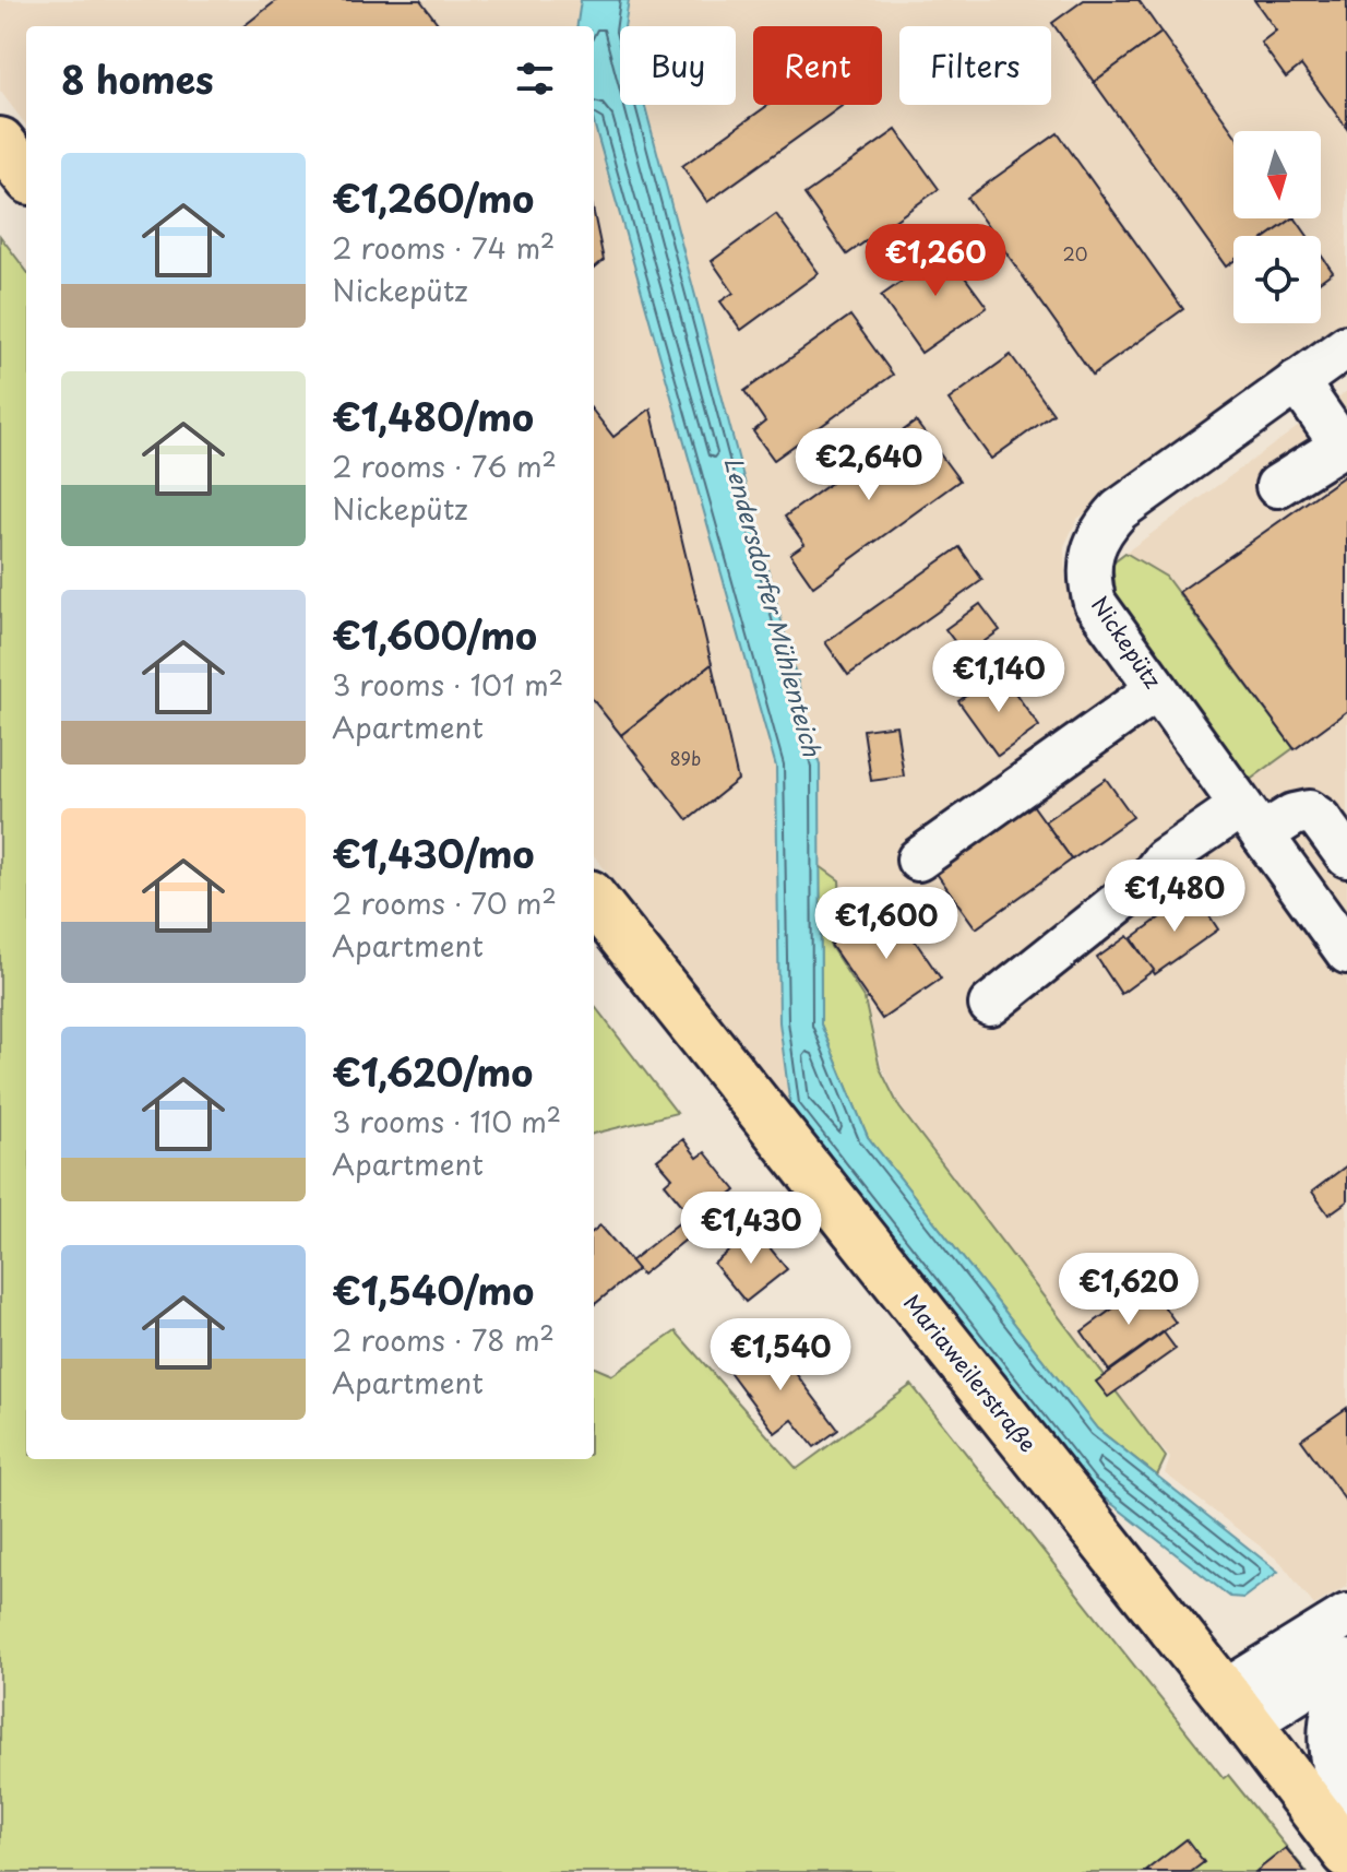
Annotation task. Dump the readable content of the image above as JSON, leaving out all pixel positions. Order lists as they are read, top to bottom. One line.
{"streets":{"main road":["Mariaweilerstraße"],"street":["Nickepütz"]},"water":["Lendersdorfer Mühlenteich"],"house_numbers":["20","89b"],"north":"bottom","page":{"chip":["Buy","Rent","Filters"],"heading":"8 homes","list":[{"name":"€1,260/mo","note":"2 rooms · 74 m² · Nickepütz"},{"name":"€1,480/mo","note":"2 rooms · 76 m² · Nickepütz"},{"name":"€1,600/mo","note":"3 rooms · 101 m² · Apartment"},{"name":"€1,430/mo","note":"2 rooms · 70 m² · Apartment"},{"name":"€1,620/mo","note":"3 rooms · 110 m² · Apartment"},{"name":"€1,540/mo","note":"2 rooms · 78 m² · Apartment"}],"price":["€1,260","€2,640","€1,140","€1,480","€1,600","€1,430","€1,620","€1,540"]}}
